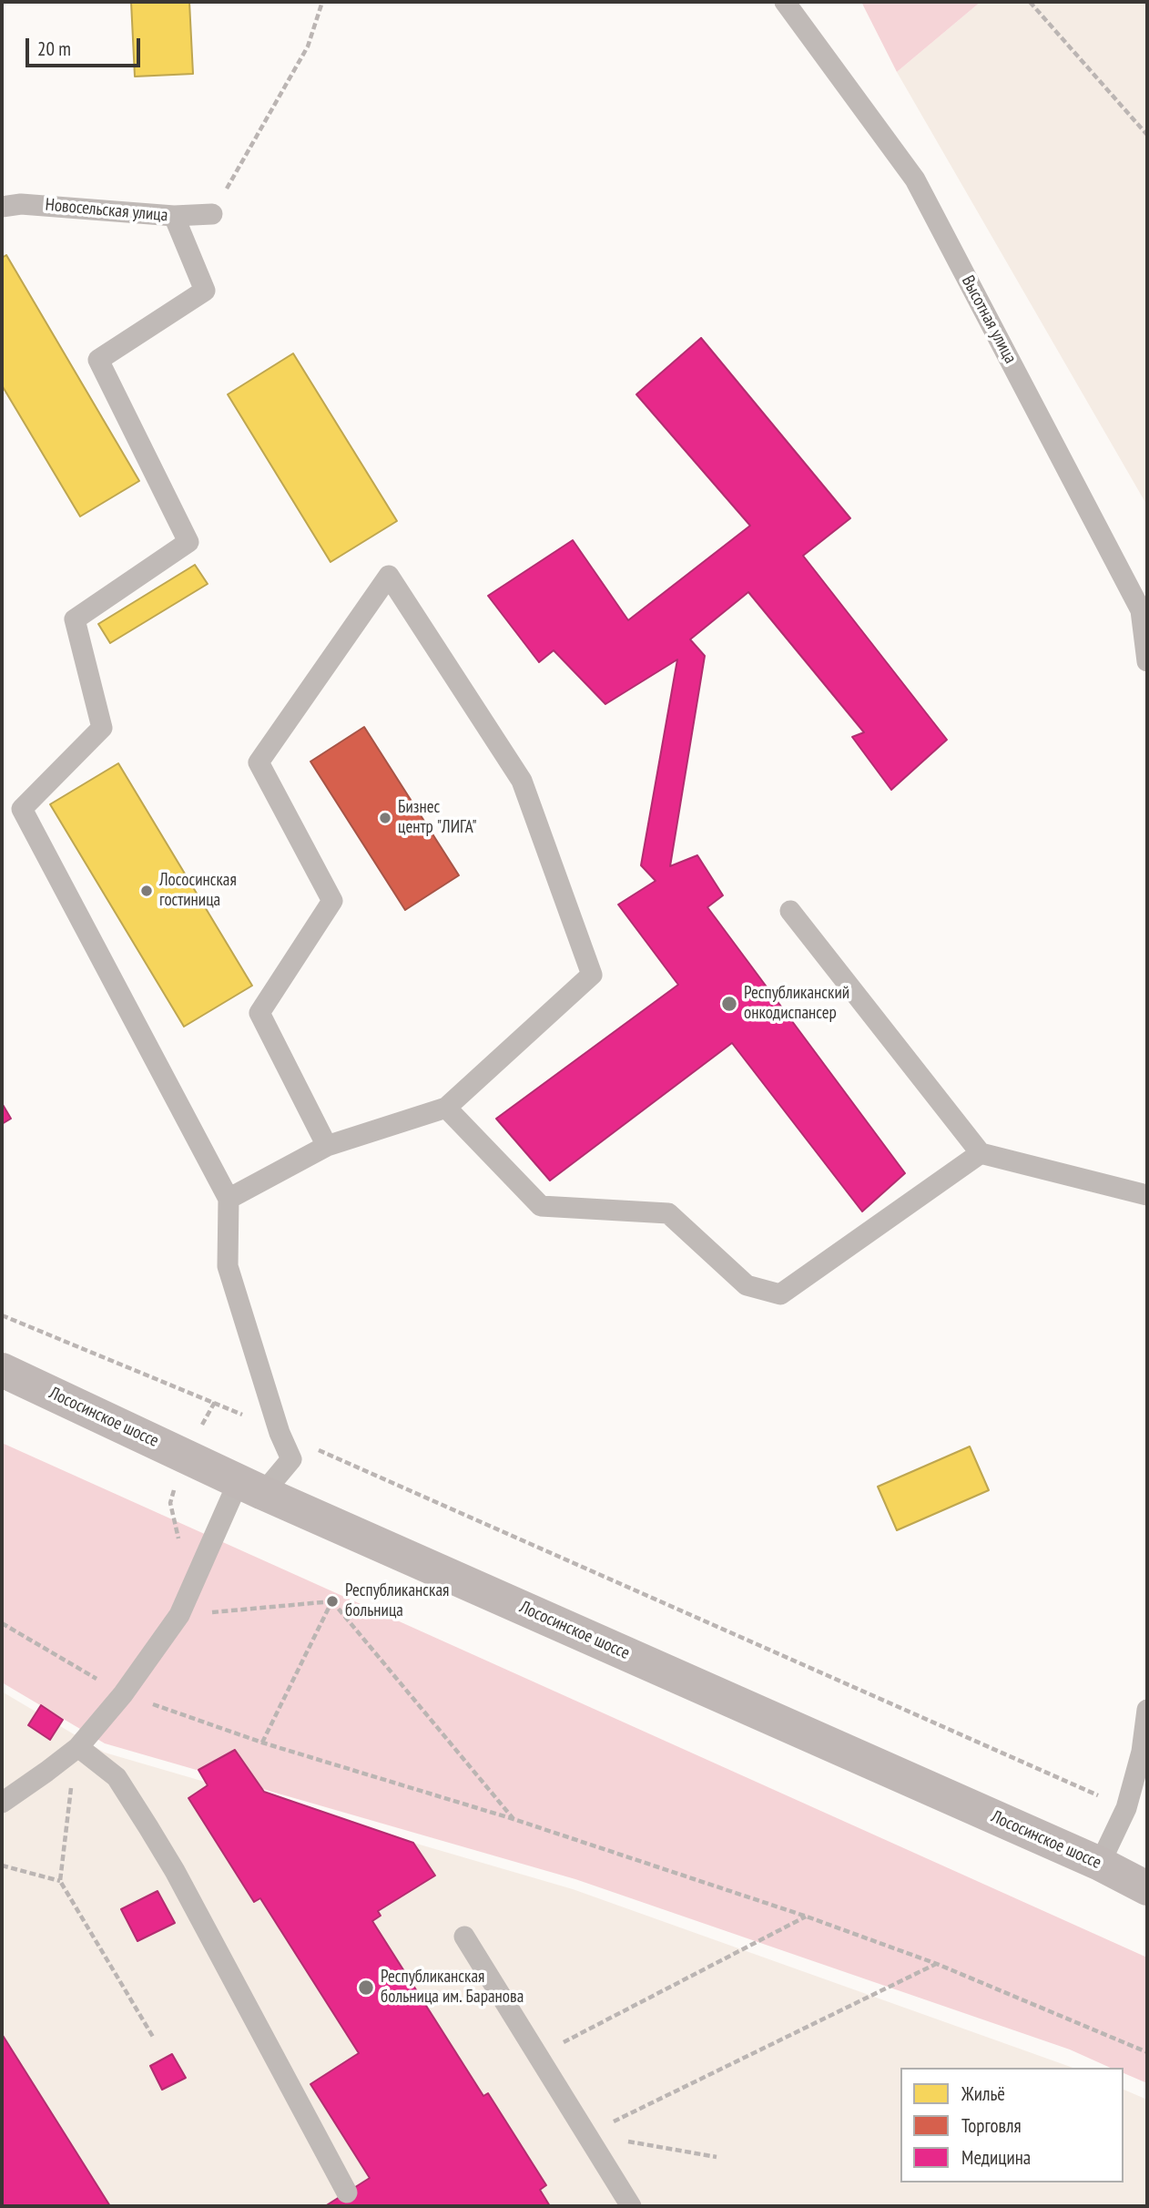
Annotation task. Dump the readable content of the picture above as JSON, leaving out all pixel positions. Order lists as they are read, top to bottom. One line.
{"streets":{"main road":["Лососинское шоссе"],"lane":["Новосельская улица","Высотная улица"]},"places":["Бизнес центр \"ЛИГА\"","Лососинская гостиница","Республиканский онкодиспансер","Республиканская больница","Республиканская больница им. Баранова"],"legend":["Жильё","Торговля","Медицина"],"scale_bar":"20 m"}
